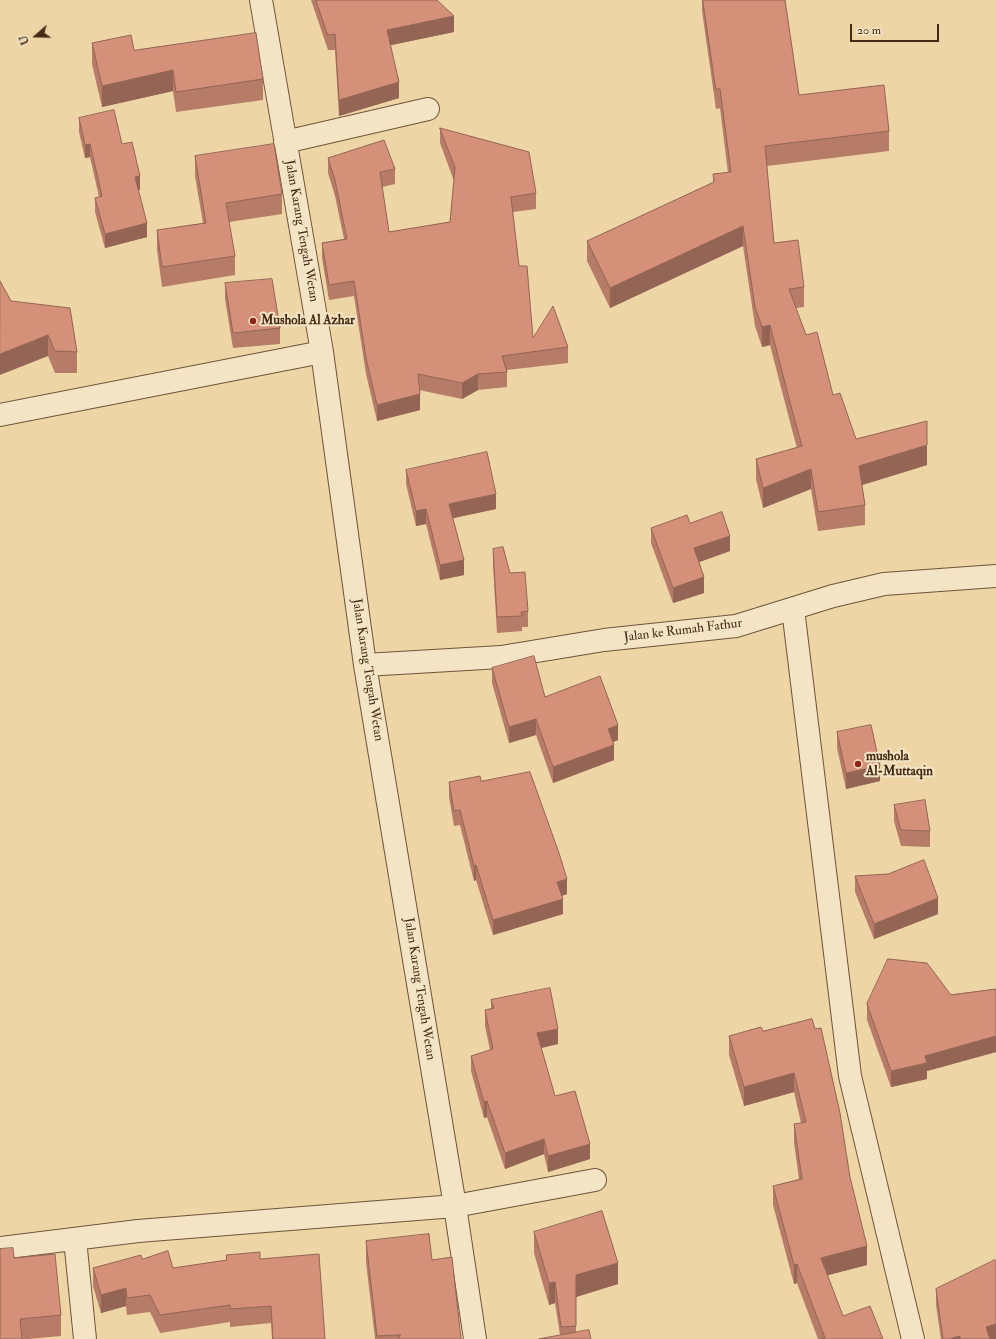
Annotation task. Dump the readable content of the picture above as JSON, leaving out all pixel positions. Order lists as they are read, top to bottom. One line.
{"streets":{"street":["Jalan Karang Tengah Wetan","Jalan ke Rumah Fathur"]},"crossings":[["Jalan Karang Tengah Wetan","Jalan ke Rumah Fathur"]],"places":["Mushola Al Azhar","mushola Al-Muttaqin"],"scale_bar":"20 m","north":"left"}
